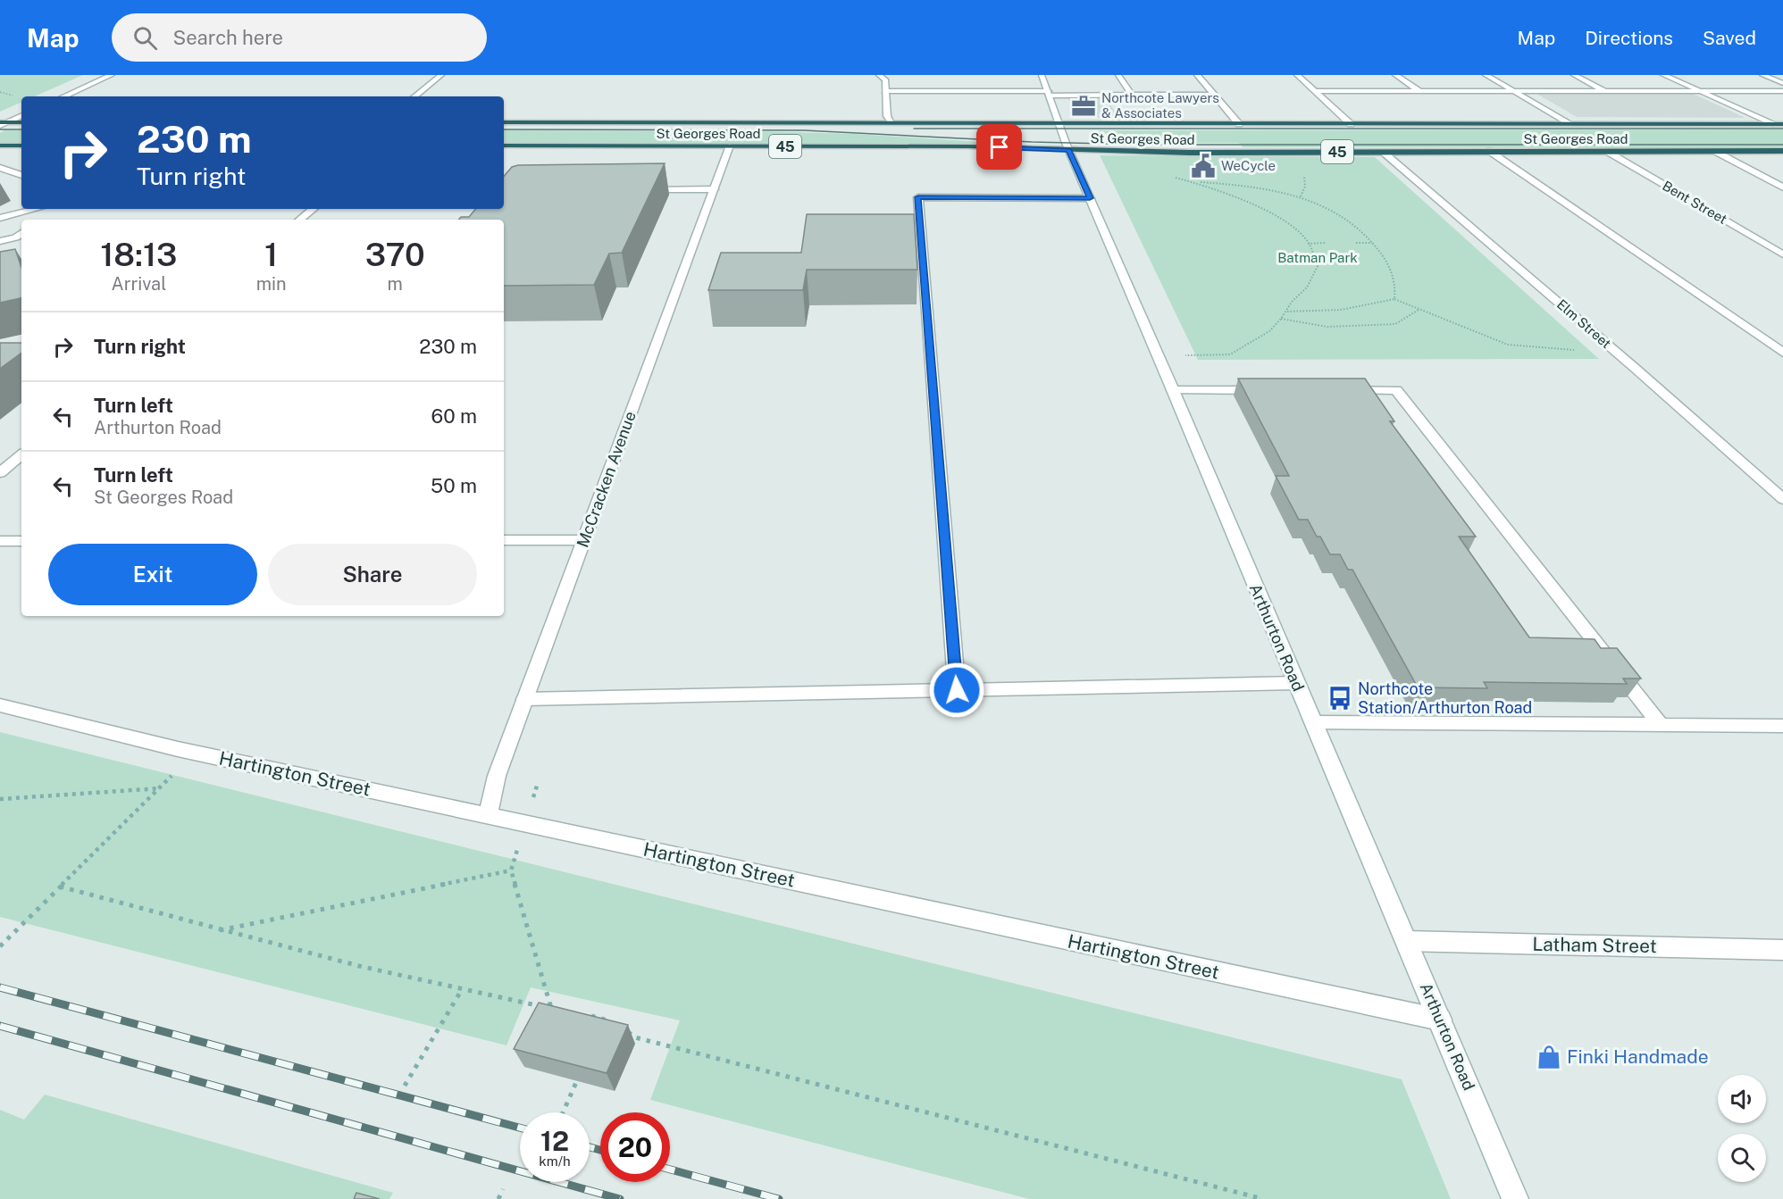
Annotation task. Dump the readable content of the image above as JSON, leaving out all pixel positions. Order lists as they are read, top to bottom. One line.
{"streets":{"highway":["St Georges Road","45"],"street":["Bent Street","Elm Street","McCracken Avenue","Arthurton Road","Hartington Street","Latham Street"]},"crossings":[["St Georges Road","Bent Street"],["St Georges Road","Elm Street"],["St Georges Road","McCracken Avenue"],["St Georges Road","Arthurton Road"],["McCracken Avenue","Hartington Street"],["Arthurton Road","Hartington Street"],["Arthurton Road","Latham Street"]],"parks":["Batman Park"],"places":{"office":["Northcote Lawyers & Associates"],"public building":["WeCycle"],"bus stop":["Northcote Station/Arthurton Road"],"shop":["Finki Handmade"]},"page":{"header":"Map","search":"Search here","nav":["Map","Directions","Saved"],"turn":["230 m","Turn right"],"eta":["18:13","Arrival","1","min","370","m"],"list":[{"name":"Turn right","value":"230 m"},{"name":"Turn left","note":"Arthurton Road","value":"60 m"},{"name":"Turn left","note":"St Georges Road","value":"50 m"}],"buttons":["Exit","Share"],"speed":"12 km/h","limit":"20"}}
